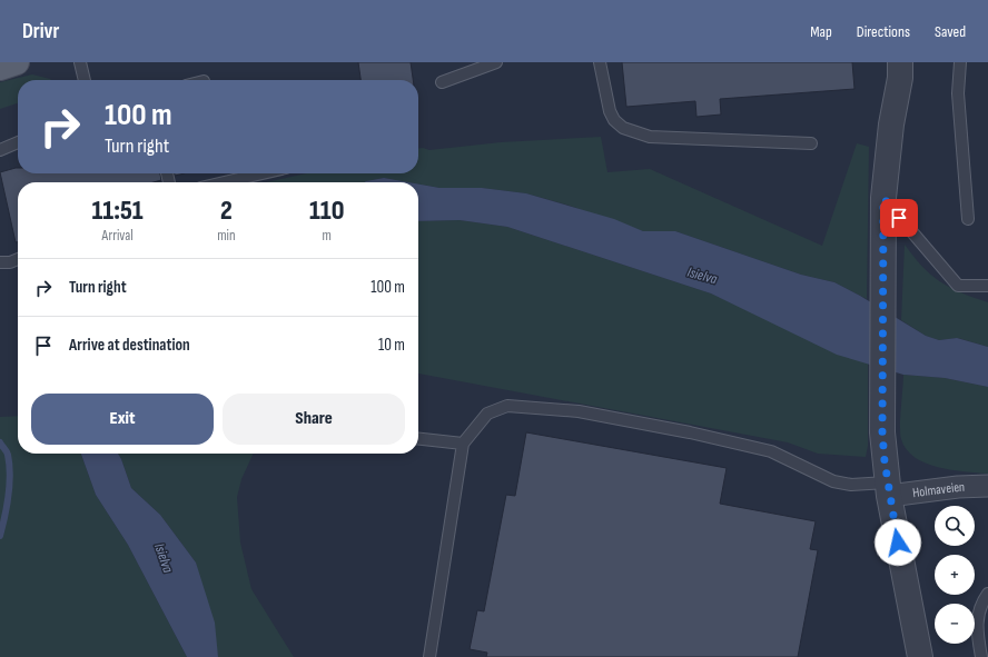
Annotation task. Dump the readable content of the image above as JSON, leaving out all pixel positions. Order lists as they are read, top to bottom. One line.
{"streets":{"street":["Holmaveien"]},"water":["Isielva"],"page":{"header":"Drivr","nav":["Map","Directions","Saved"],"turn":["100 m","Turn right"],"eta":["11:51","Arrival","2","min","110","m"],"list":[{"name":"Turn right","value":"100 m"},{"name":"Arrive at destination","value":"10 m"}],"buttons":["Exit","Share"],"map_buttons":["+","−"]}}
